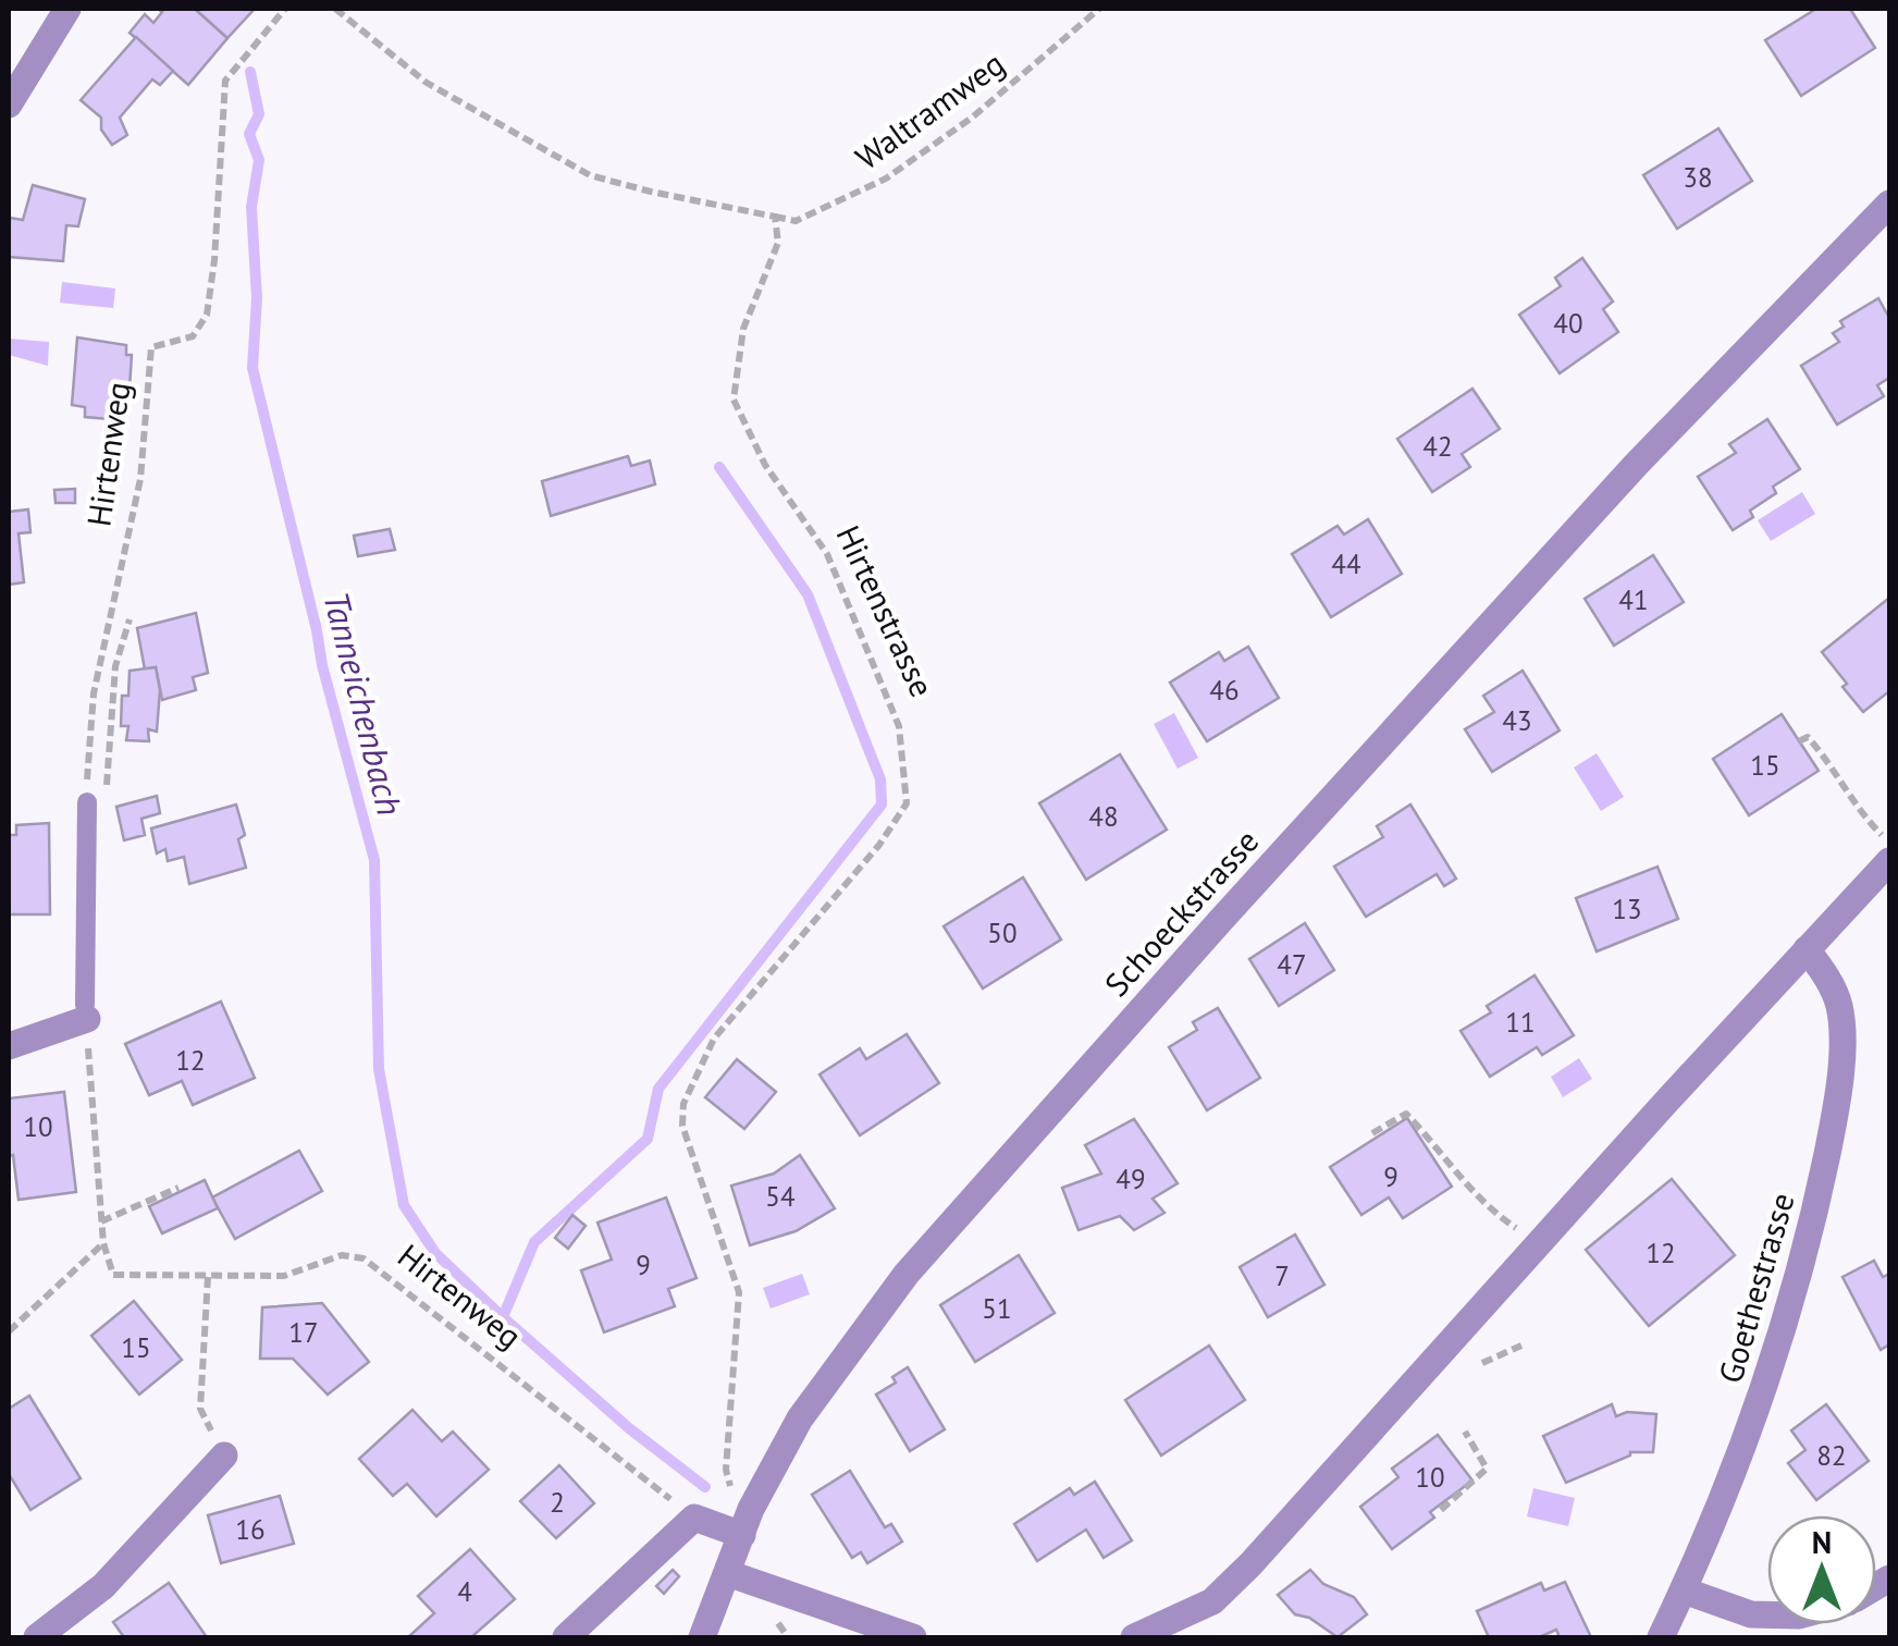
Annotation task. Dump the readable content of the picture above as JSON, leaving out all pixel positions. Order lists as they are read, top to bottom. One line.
{"streets":{"street":["Schoeckstrasse","Goethestrasse"],"path":["Waltramweg","Hirtenweg","Hirtenstrasse"]},"crossings":[["Waltramweg","Hirtenstrasse"],["Hirtenstrasse","Schoeckstrasse"]],"water":["Tanneichenbach"],"house_numbers":["38","40","42","44","41","46","43","15","48","13","50","47","11","12","10","9","49","54","12","9","7","51","17","15","82","10","2","16","4"],"north":"top"}
